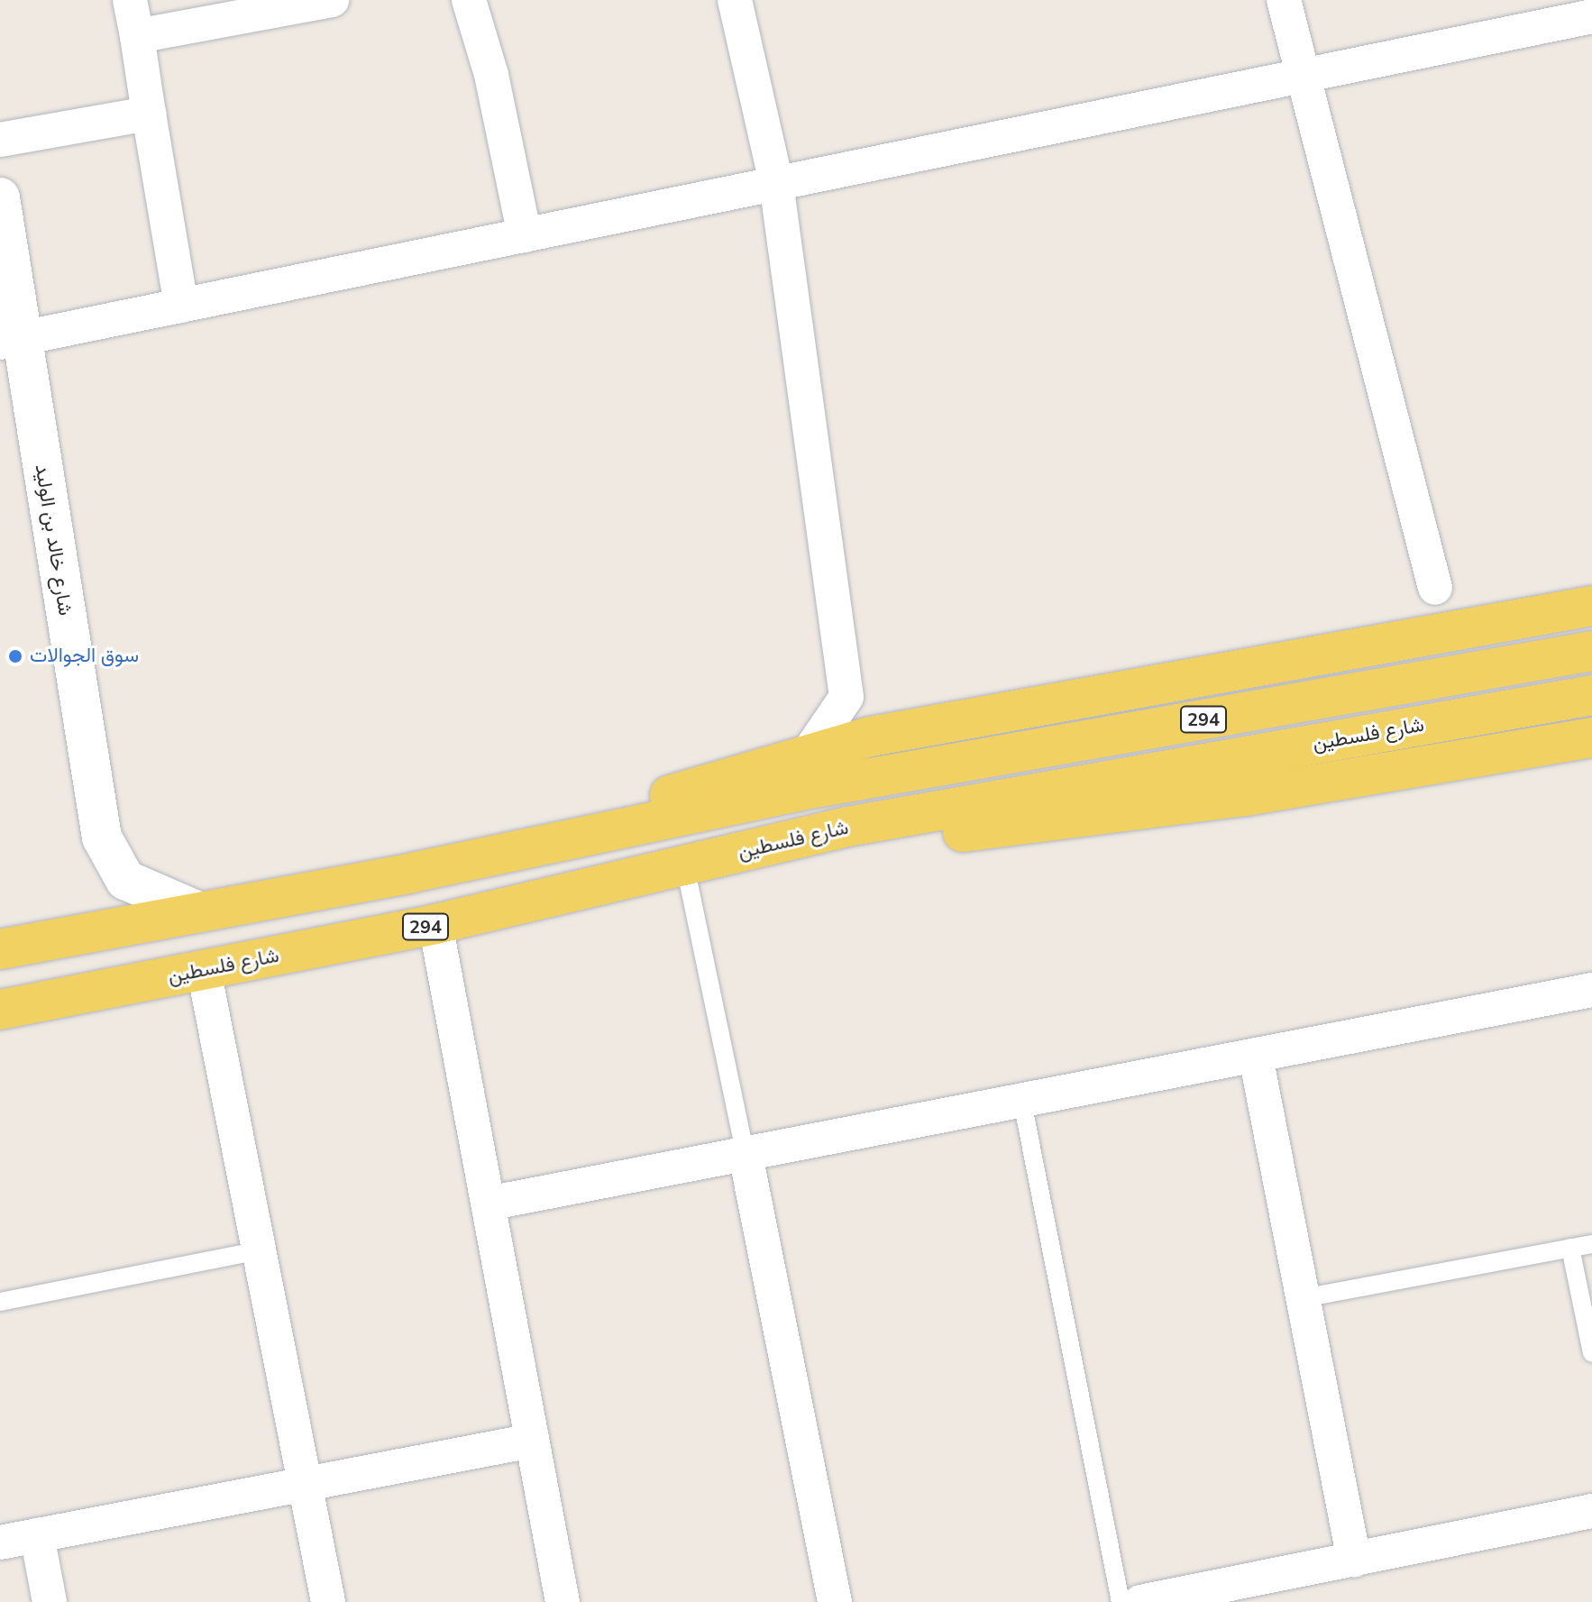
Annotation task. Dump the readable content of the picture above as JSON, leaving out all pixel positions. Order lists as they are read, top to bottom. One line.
{"streets":{"main road":["شارع خالد بن الوليد","294","شارع فلسطين"]},"places":["سوق الجوالات"]}
